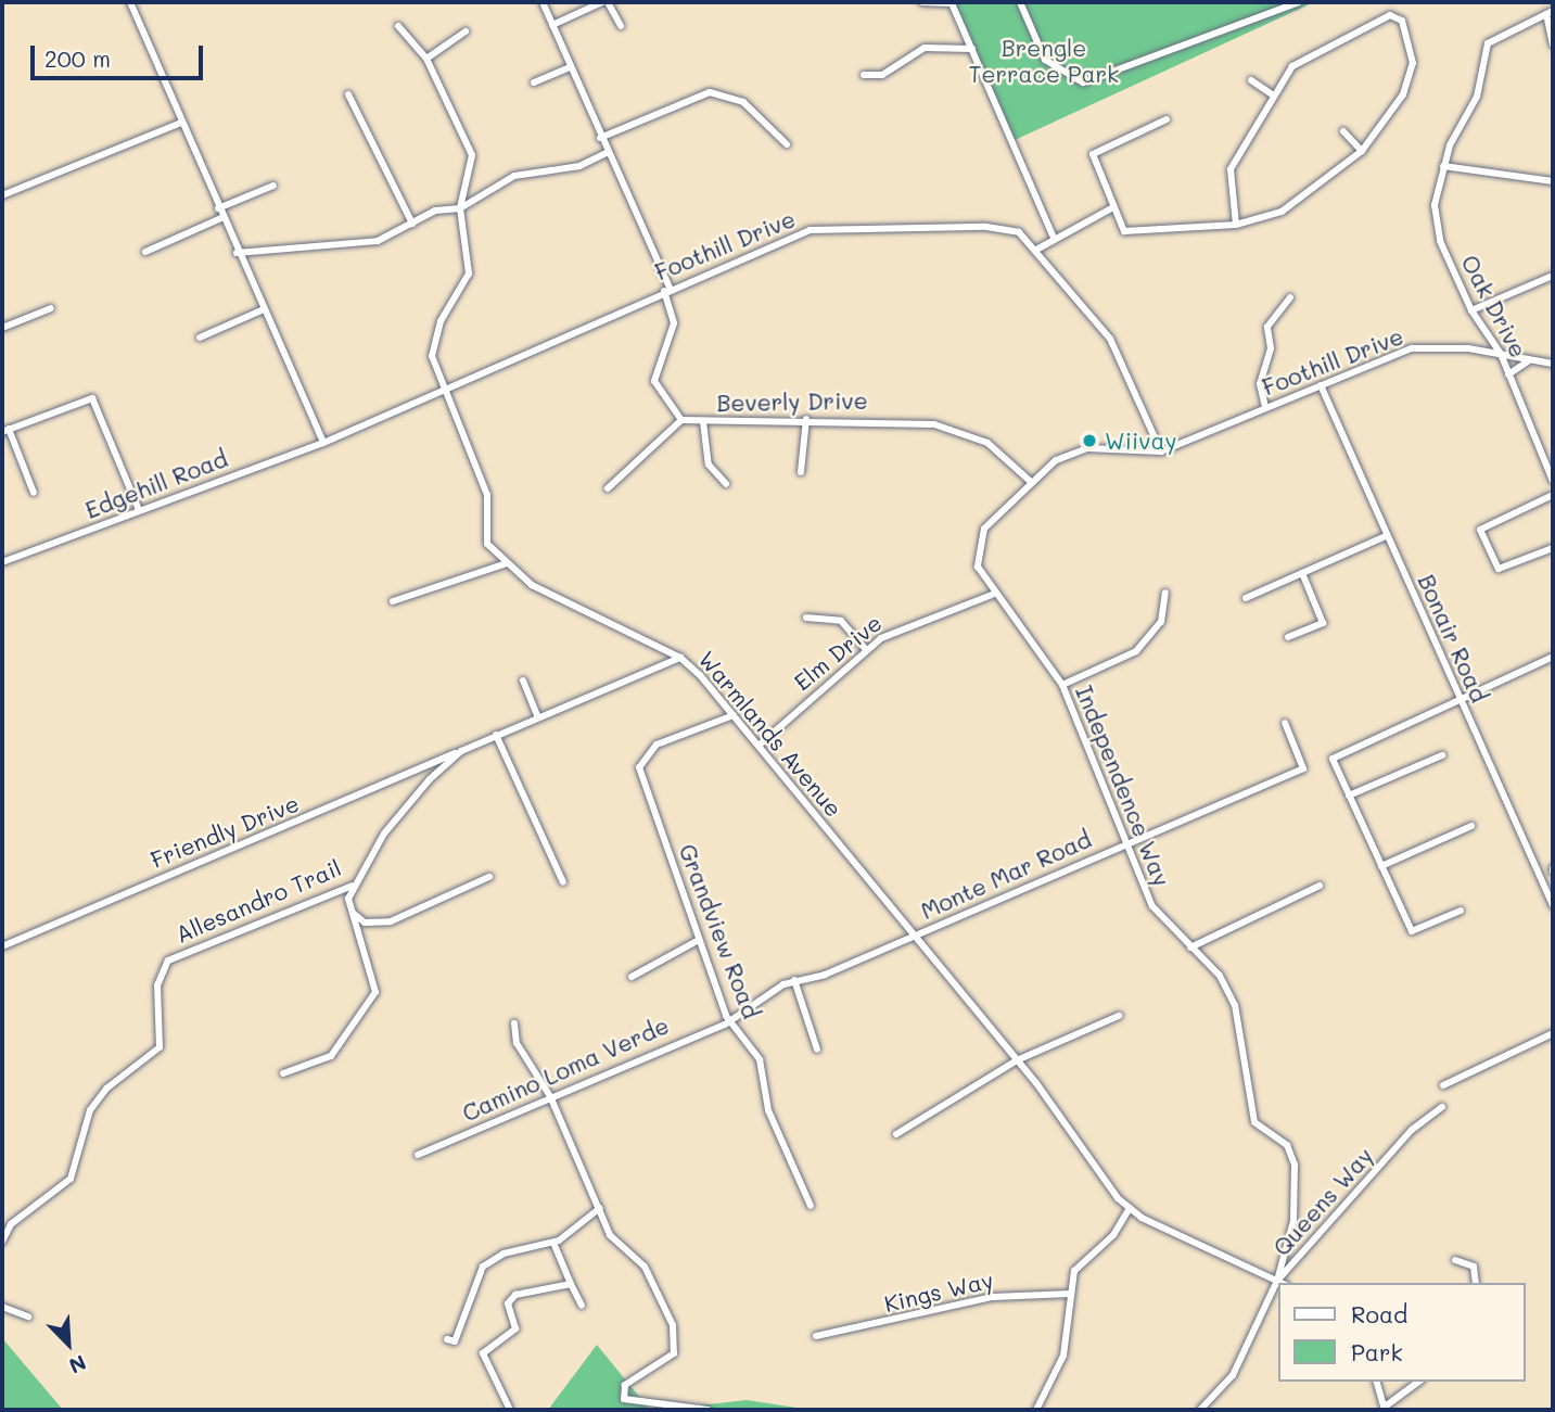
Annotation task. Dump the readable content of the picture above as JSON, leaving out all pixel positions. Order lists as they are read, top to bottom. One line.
{"streets":{"street":["Foothill Drive","Oak Drive","Beverly Drive","Edgehill Road","Bonair Road","Elm Drive","Warmlands Avenue","Independence Way","Friendly Drive","Monte Mar Road","Allesandro Trail","Grandview Road","Camino Loma Verde","Queens Way","Kings Way"]},"crossings":[["Foothill Drive","Oak Drive"],["Foothill Drive","Edgehill Road"],["Foothill Drive","Bonair Road"],["Foothill Drive","Warmlands Avenue"],["Elm Drive","Warmlands Avenue"],["Elm Drive","Independence Way"],["Warmlands Avenue","Independence Way"],["Warmlands Avenue","Monte Mar Road"],["Warmlands Avenue","Allesandro Trail"],["Warmlands Avenue","Grandview Road"],["Warmlands Avenue","Queens Way"],["Independence Way","Monte Mar Road"],["Independence Way","Queens Way"],["Friendly Drive","Allesandro Trail"],["Monte Mar Road","Grandview Road"],["Monte Mar Road","Camino Loma Verde"],["Grandview Road","Camino Loma Verde"]],"parks":["Brengle Terrace Park"],"places":["Wiivay"],"legend":["Road","Park"],"scale_bar":"200 m","north":"bottom right"}
